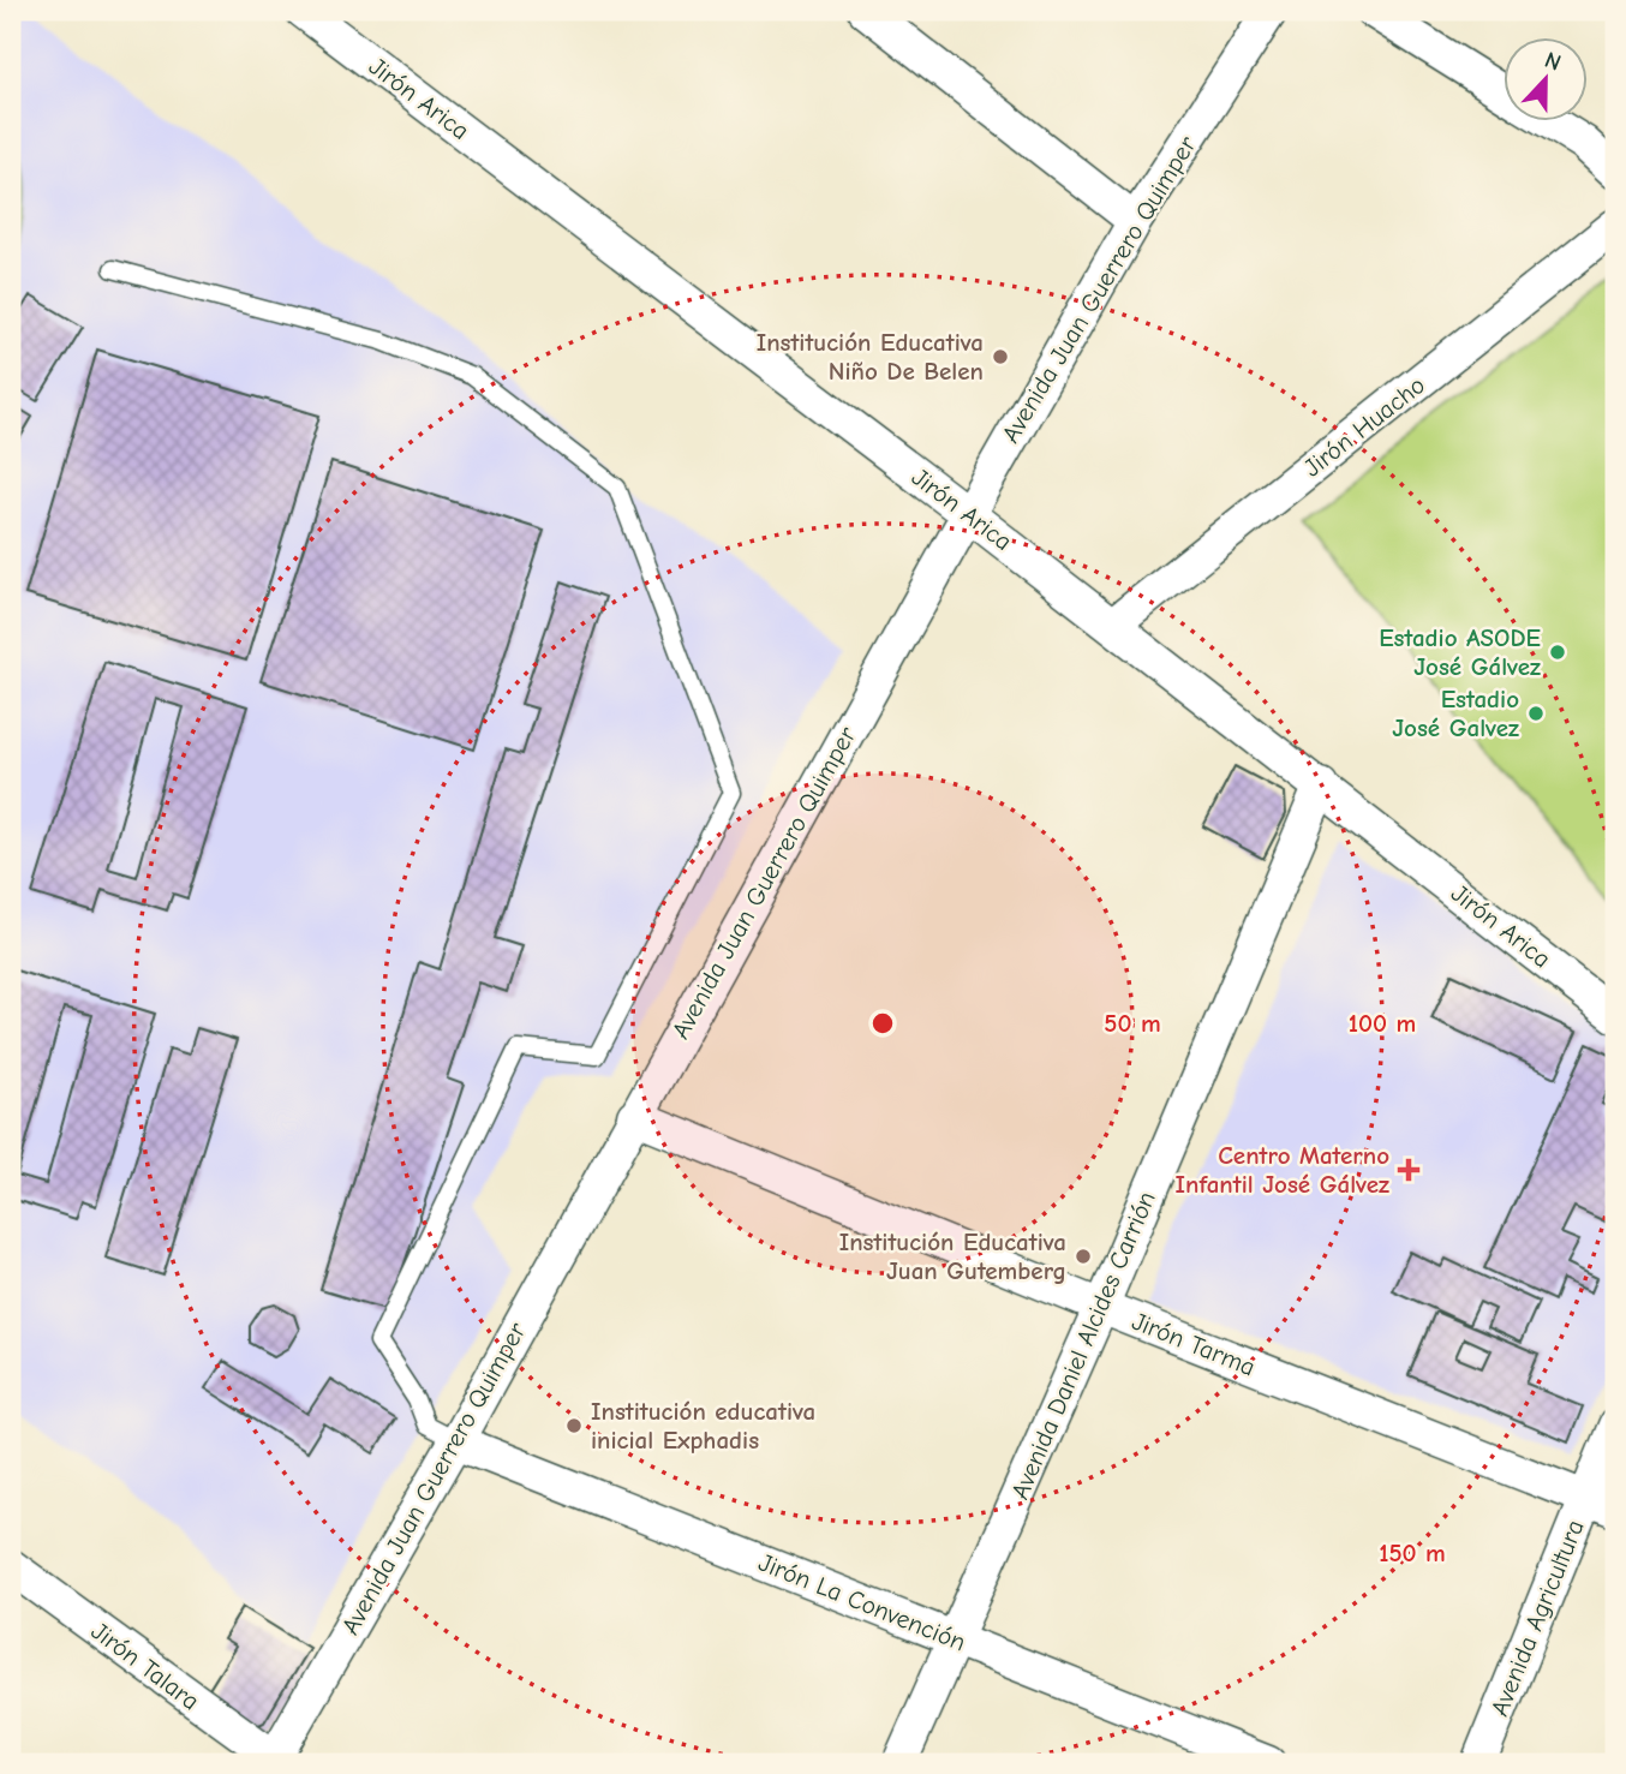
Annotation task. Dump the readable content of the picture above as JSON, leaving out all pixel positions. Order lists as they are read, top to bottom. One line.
{"streets":{"street":["Jirón Arica","Avenida Juan Guerrero Quimper","Jirón Huacho","Jirón Tarma","Avenida Daniel Alcides Carrión","Jirón La Convención","Avenida Agricultura","Jirón Talara"]},"crossings":[["Jirón Arica","Avenida Juan Guerrero Quimper"],["Jirón Arica","Jirón Huacho"],["Jirón Arica","Avenida Daniel Alcides Carrión"],["Avenida Juan Guerrero Quimper","Jirón Tarma"],["Avenida Juan Guerrero Quimper","Jirón La Convención"],["Avenida Juan Guerrero Quimper","Jirón Talara"],["Jirón Tarma","Avenida Daniel Alcides Carrión"],["Jirón Tarma","Avenida Agricultura"],["Avenida Daniel Alcides Carrión","Jirón La Convención"]],"places":{"other":["Institución Educativa Niño De Belen","Estadio ASODE José Gálvez","Estadio José Galvez","Institución Educativa Juan Gutemberg","Institución educativa inicial Exphadis"],"health":["Centro Materno Infantil José Gálvez"]},"north":"top","rings":["50 m","100 m","150 m"]}
